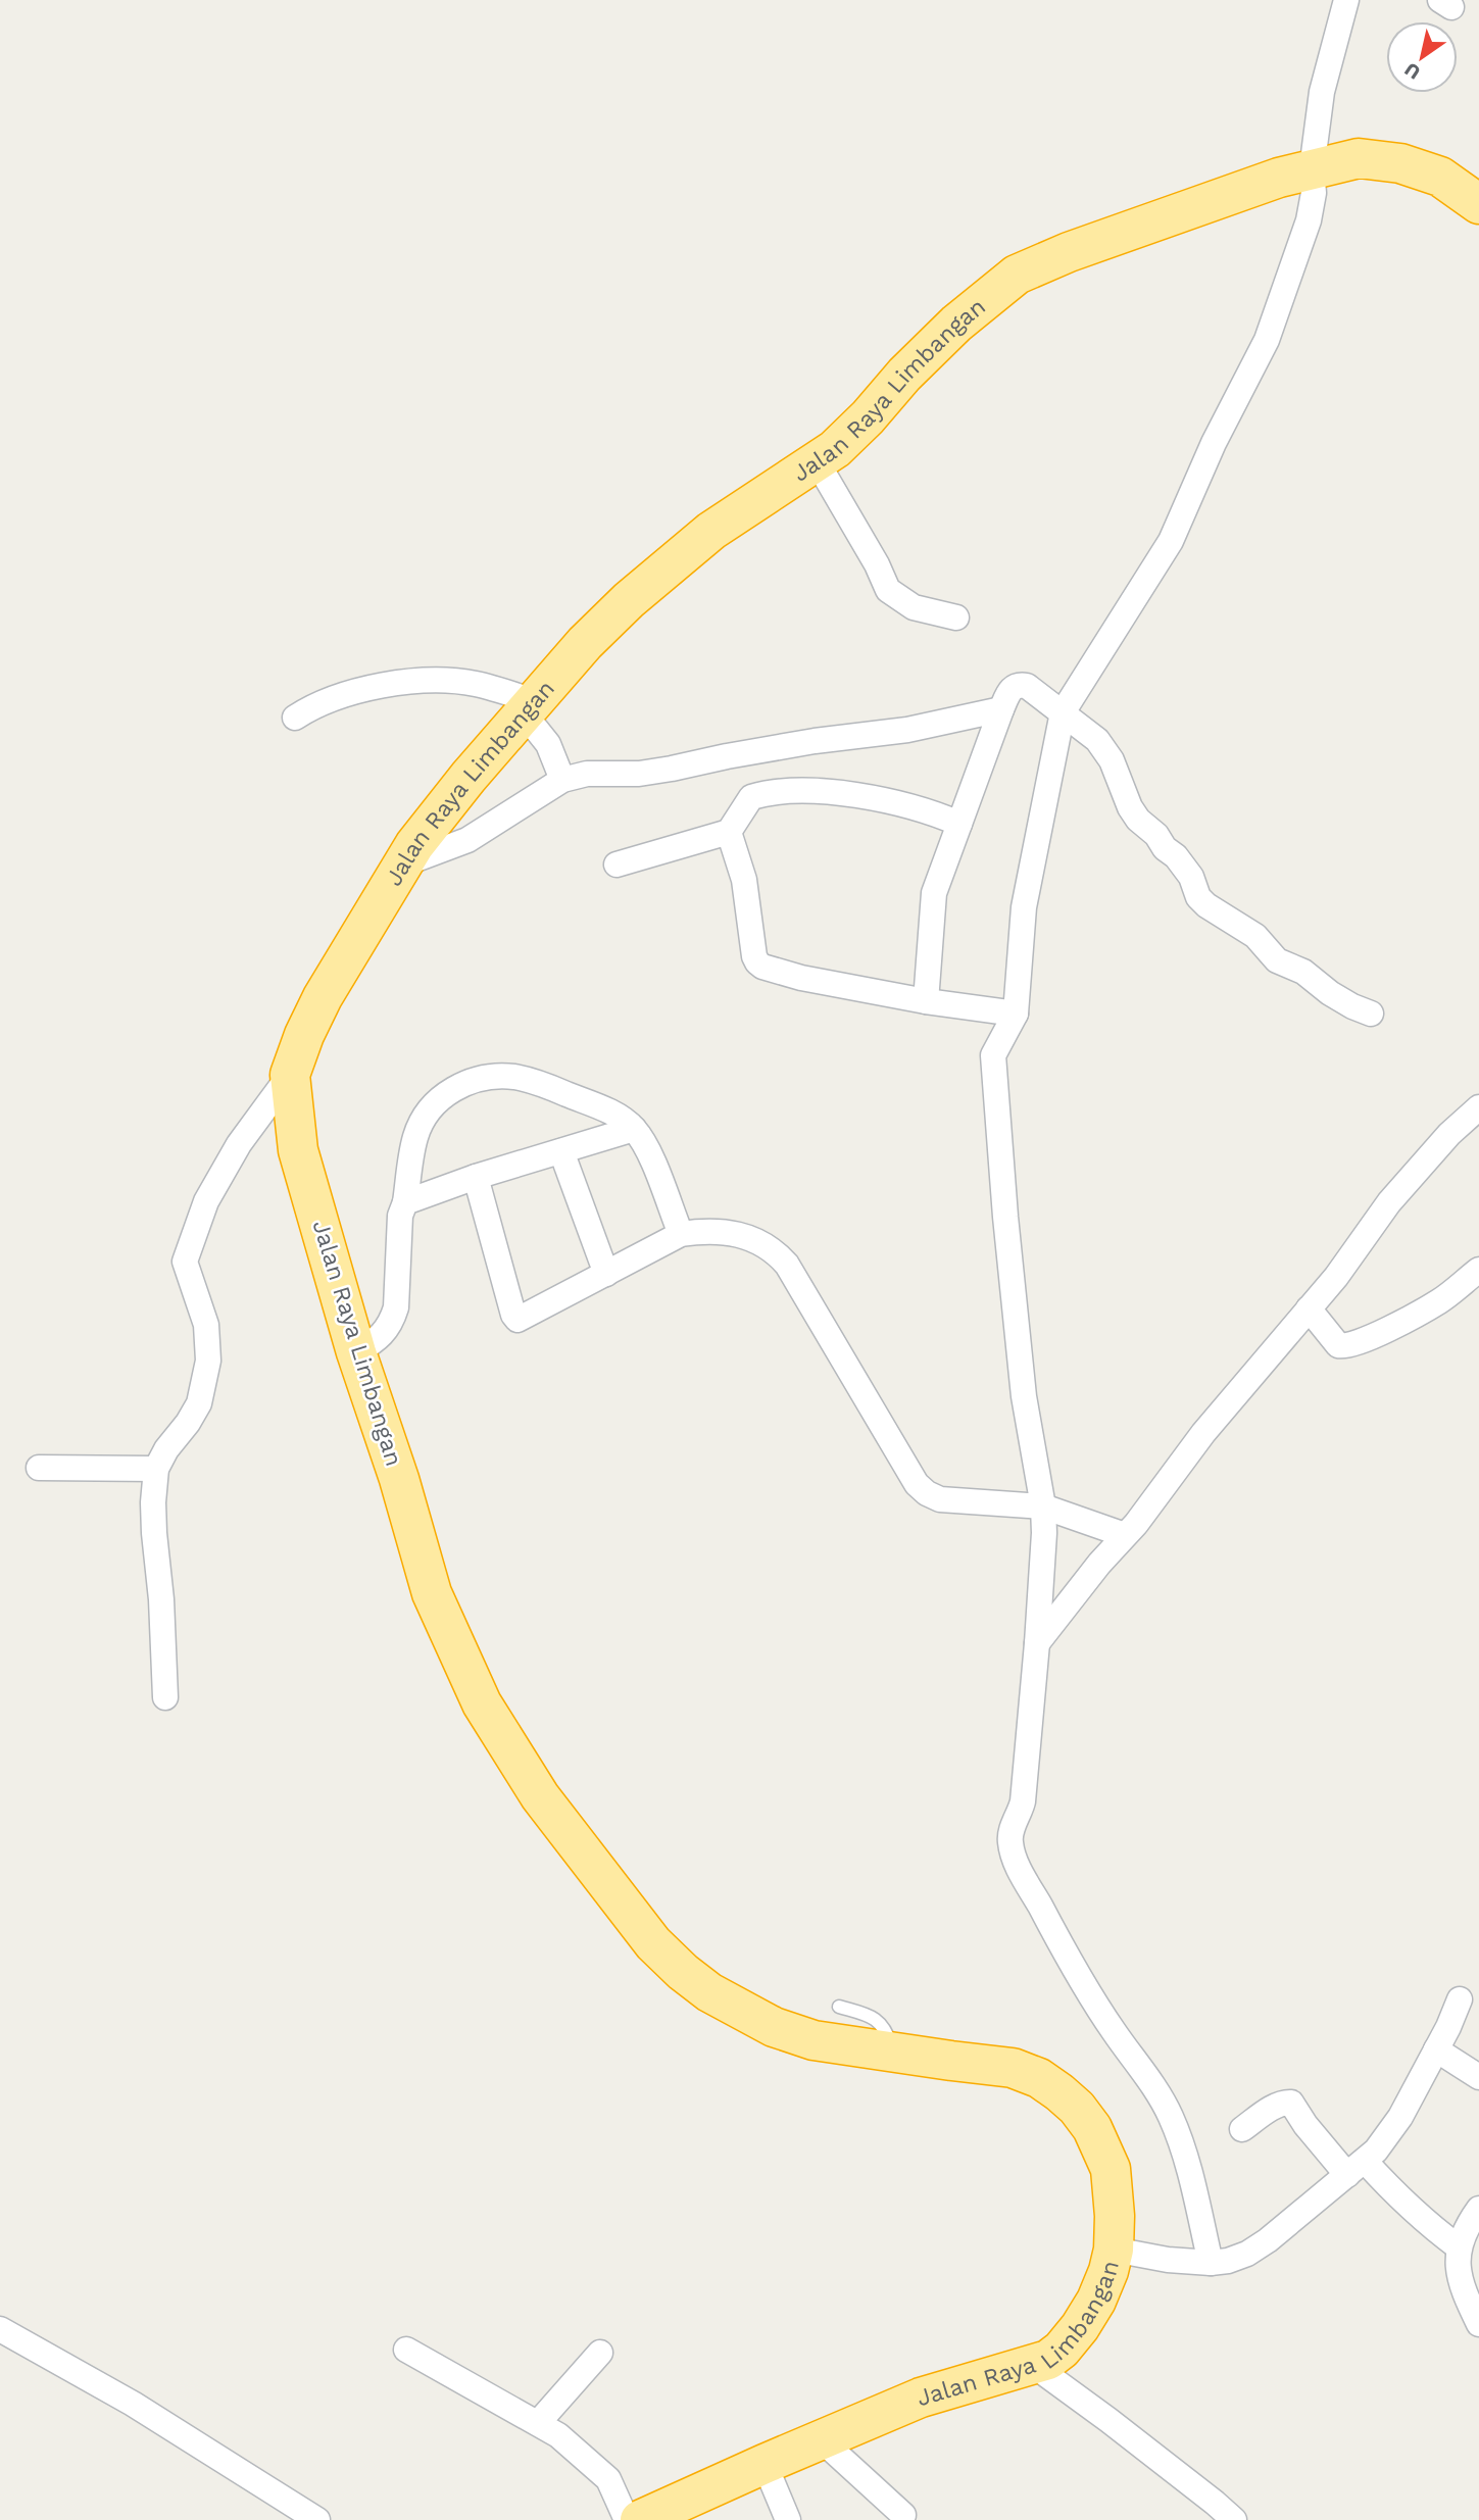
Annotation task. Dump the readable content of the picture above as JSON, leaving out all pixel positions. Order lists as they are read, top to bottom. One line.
{"streets":{"highway":["Jalan Raya Limbangan"]},"north":"bottom left"}
